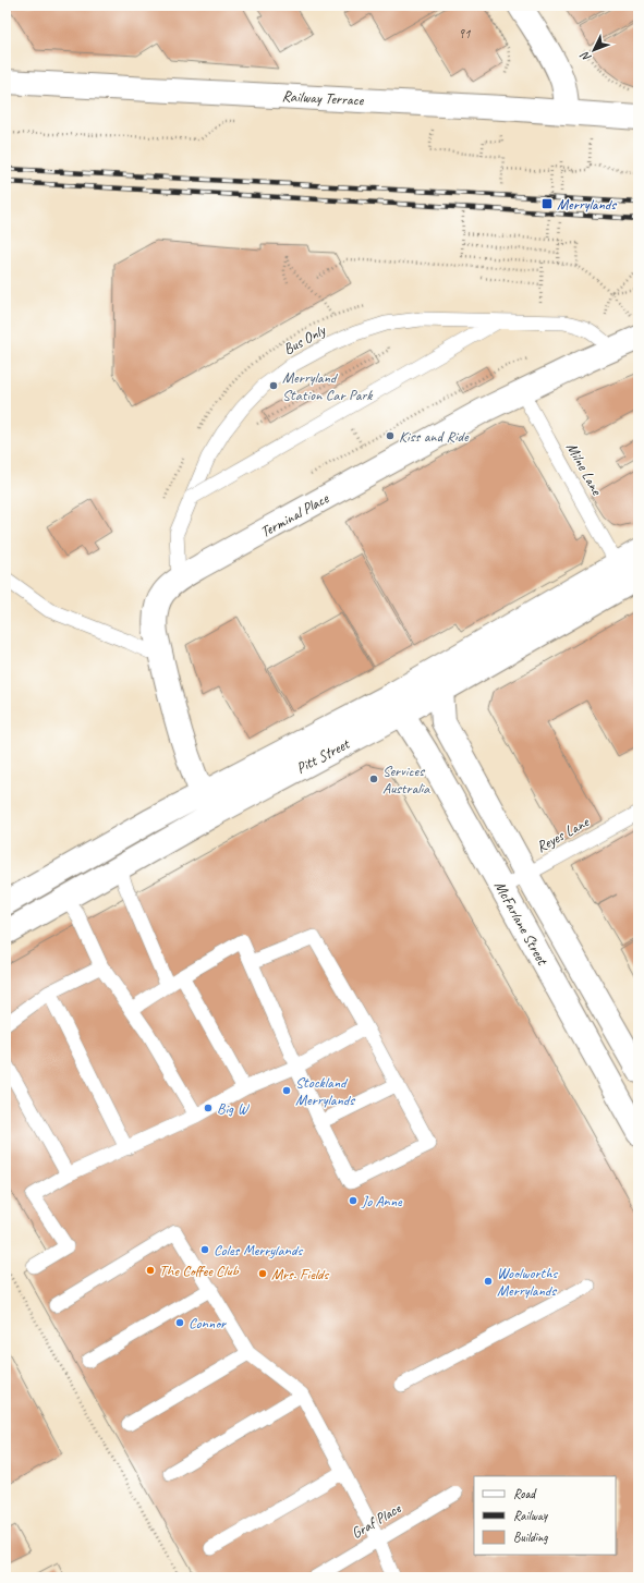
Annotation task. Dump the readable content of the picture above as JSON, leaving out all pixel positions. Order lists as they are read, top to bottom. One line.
{"streets":{"street":["Railway Terrace","Terminal Place","Pitt Street","McFarlane Street"],"lane":["Bus Only","Milne Lane","Reyes Lane","Graf Place"]},"crossings":[["Bus Only","Terminal Place"],["Milne Lane","Terminal Place"],["Milne Lane","Pitt Street"],["Terminal Place","Pitt Street"],["Pitt Street","McFarlane Street"],["Reyes Lane","McFarlane Street"]],"places":{"transit":["Merrylands"],"other":["Merryland Station Car Park","Kiss and Ride","Services Australia","Stockland Merrylands","Big W","Jo Anne","Coles Merrylands","The Coffee Club","Mrs. Fields","Woolworths Merrylands","Connor"]},"house_numbers":["91"],"legend":["Road","Railway","Building"],"north":"bottom left"}
